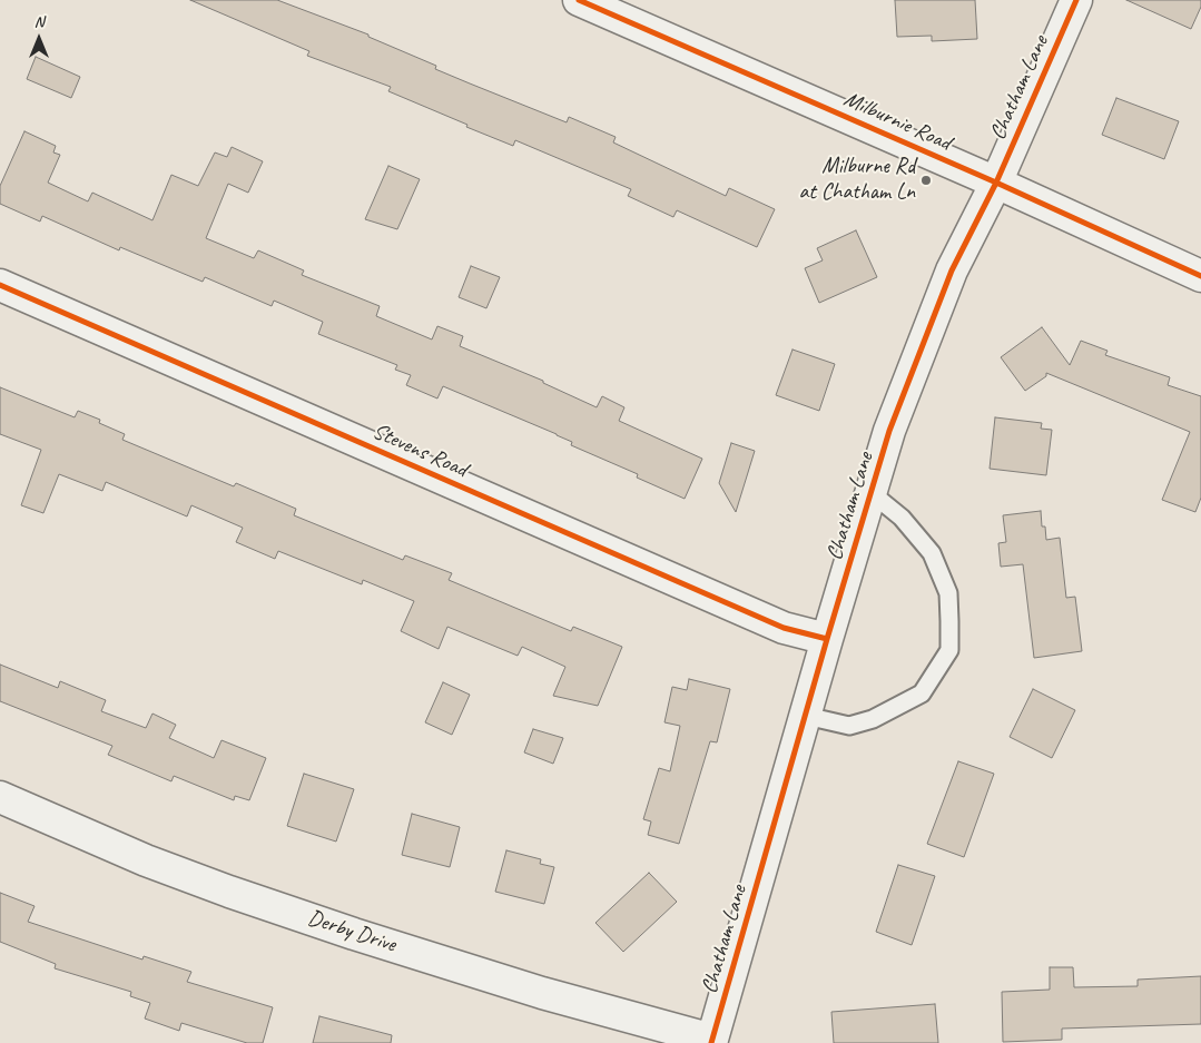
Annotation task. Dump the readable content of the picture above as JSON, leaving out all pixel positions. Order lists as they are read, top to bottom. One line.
{"streets":{"street":["Chatham Lane","Milburnie Road","Stevens Road","Derby Drive"]},"crossings":[["Chatham Lane","Milburnie Road"],["Chatham Lane","Stevens Road"],["Chatham Lane","Derby Drive"]],"places":["Milburne Rd at Chatham Ln"],"north":"top"}
